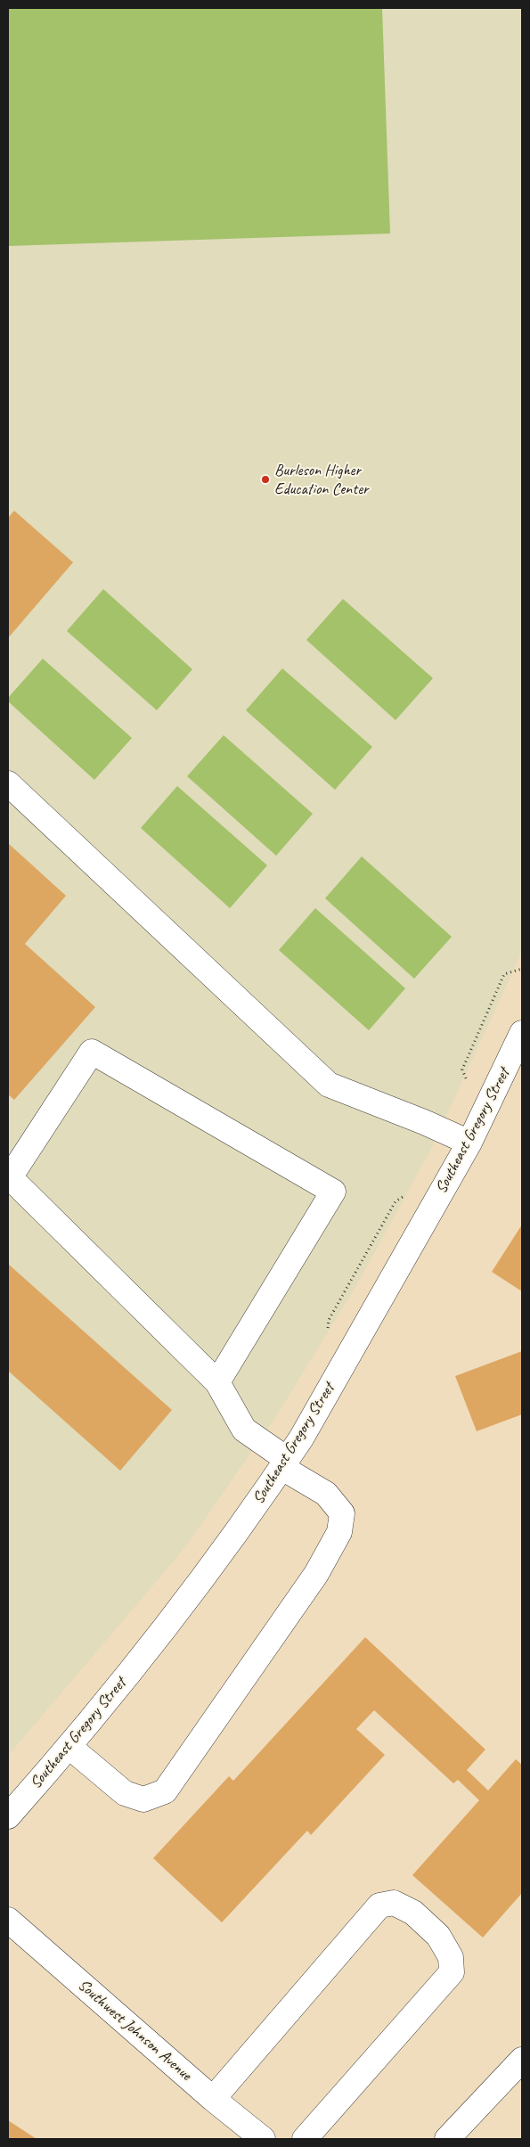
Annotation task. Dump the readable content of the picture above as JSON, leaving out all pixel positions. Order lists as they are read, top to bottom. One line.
{"streets":{"street":["Southeast Gregory Street","Southwest Johnson Avenue"]},"places":["Burleson Higher Education Center"]}
